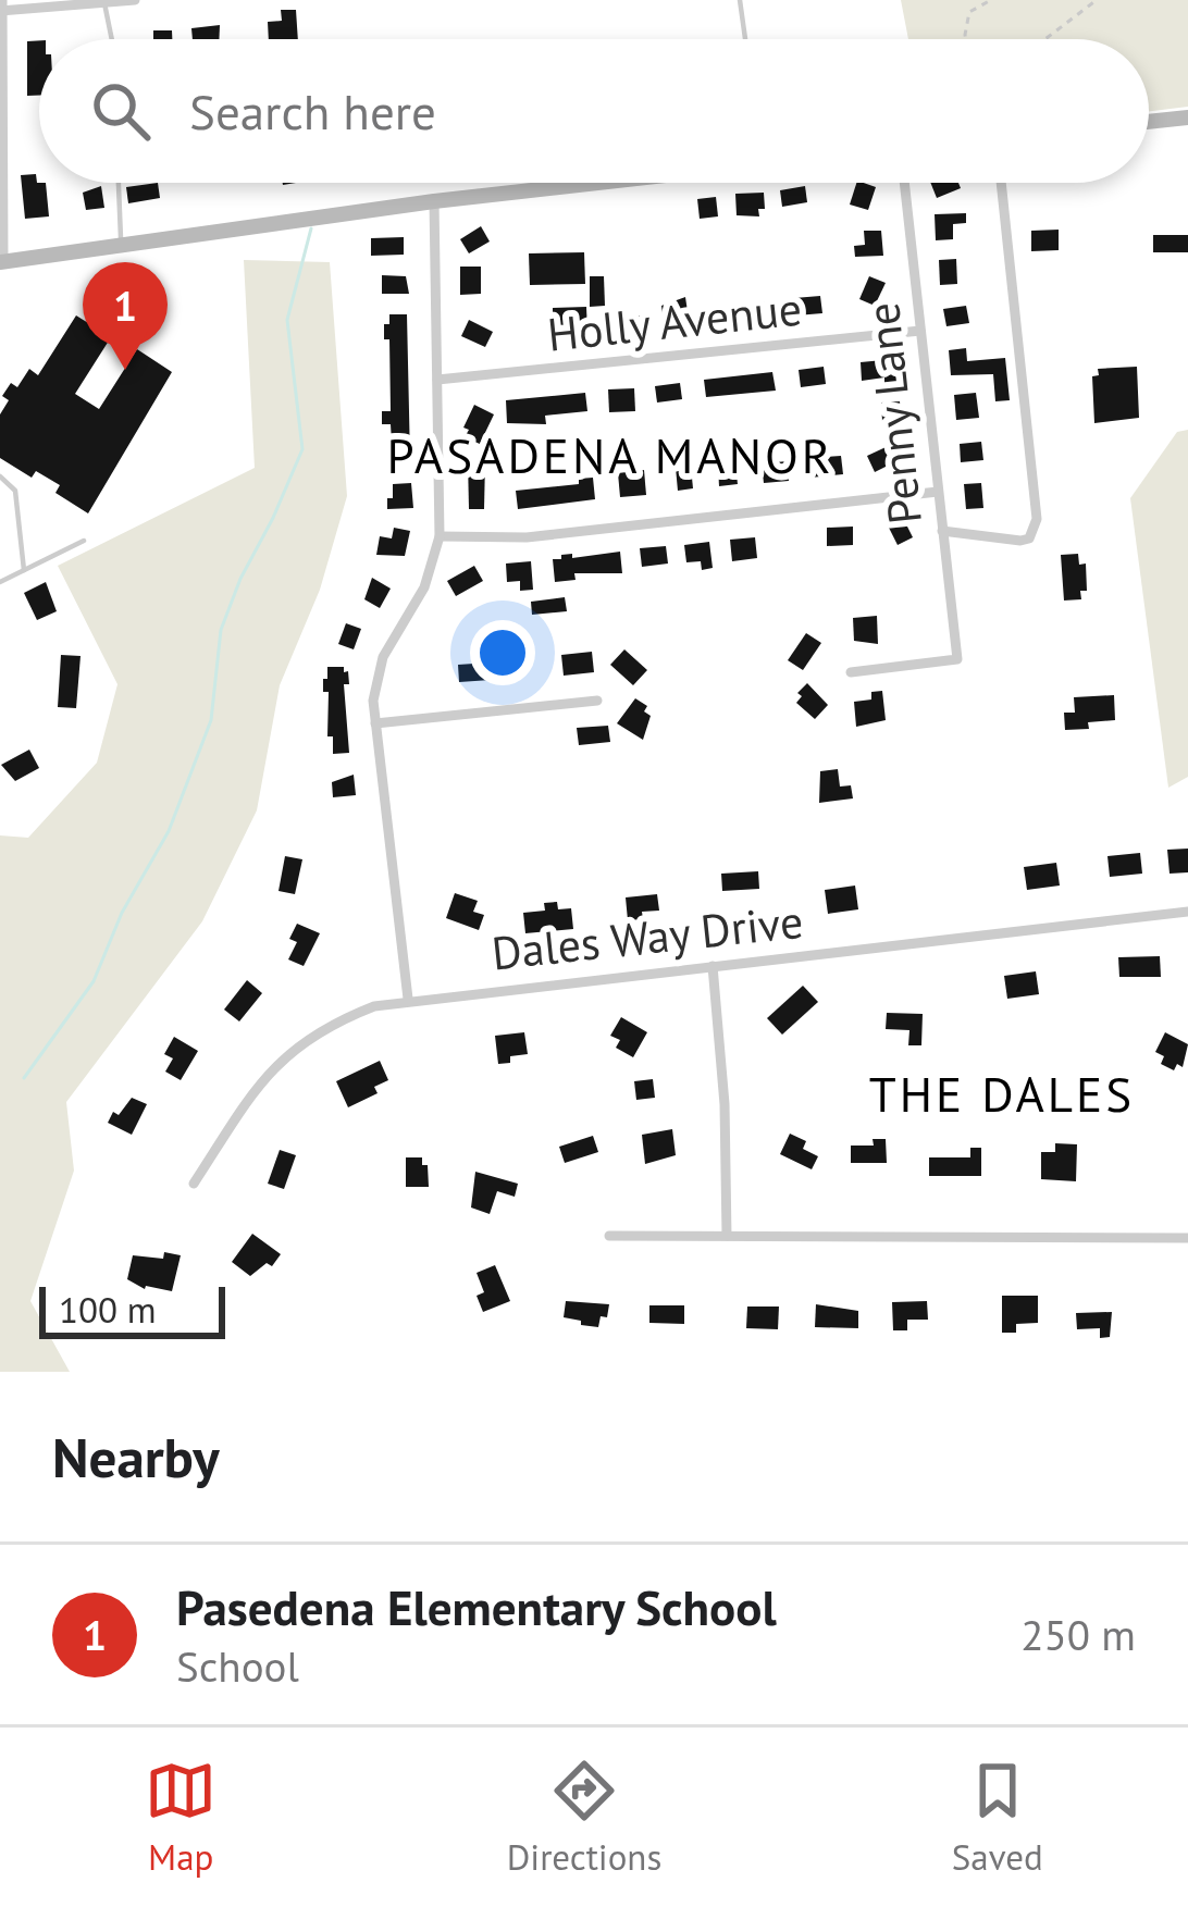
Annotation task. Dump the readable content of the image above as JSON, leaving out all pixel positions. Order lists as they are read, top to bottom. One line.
{"streets":{"street":["Holly Avenue","Penny Lane","Dales Way Drive"]},"crossings":[["Holly Avenue","Penny Lane"]],"districts":["PASADENA MANOR","THE DALES"],"scale_bar":"100 m","page":{"search":"Search here","pins":"1","scale":"100 m","heading":"Nearby","list":[{"mark":"1","name":"Pasedena Elementary School","note":"School","value":"250 m"}],"nav":["Map","Directions","Saved"]}}
